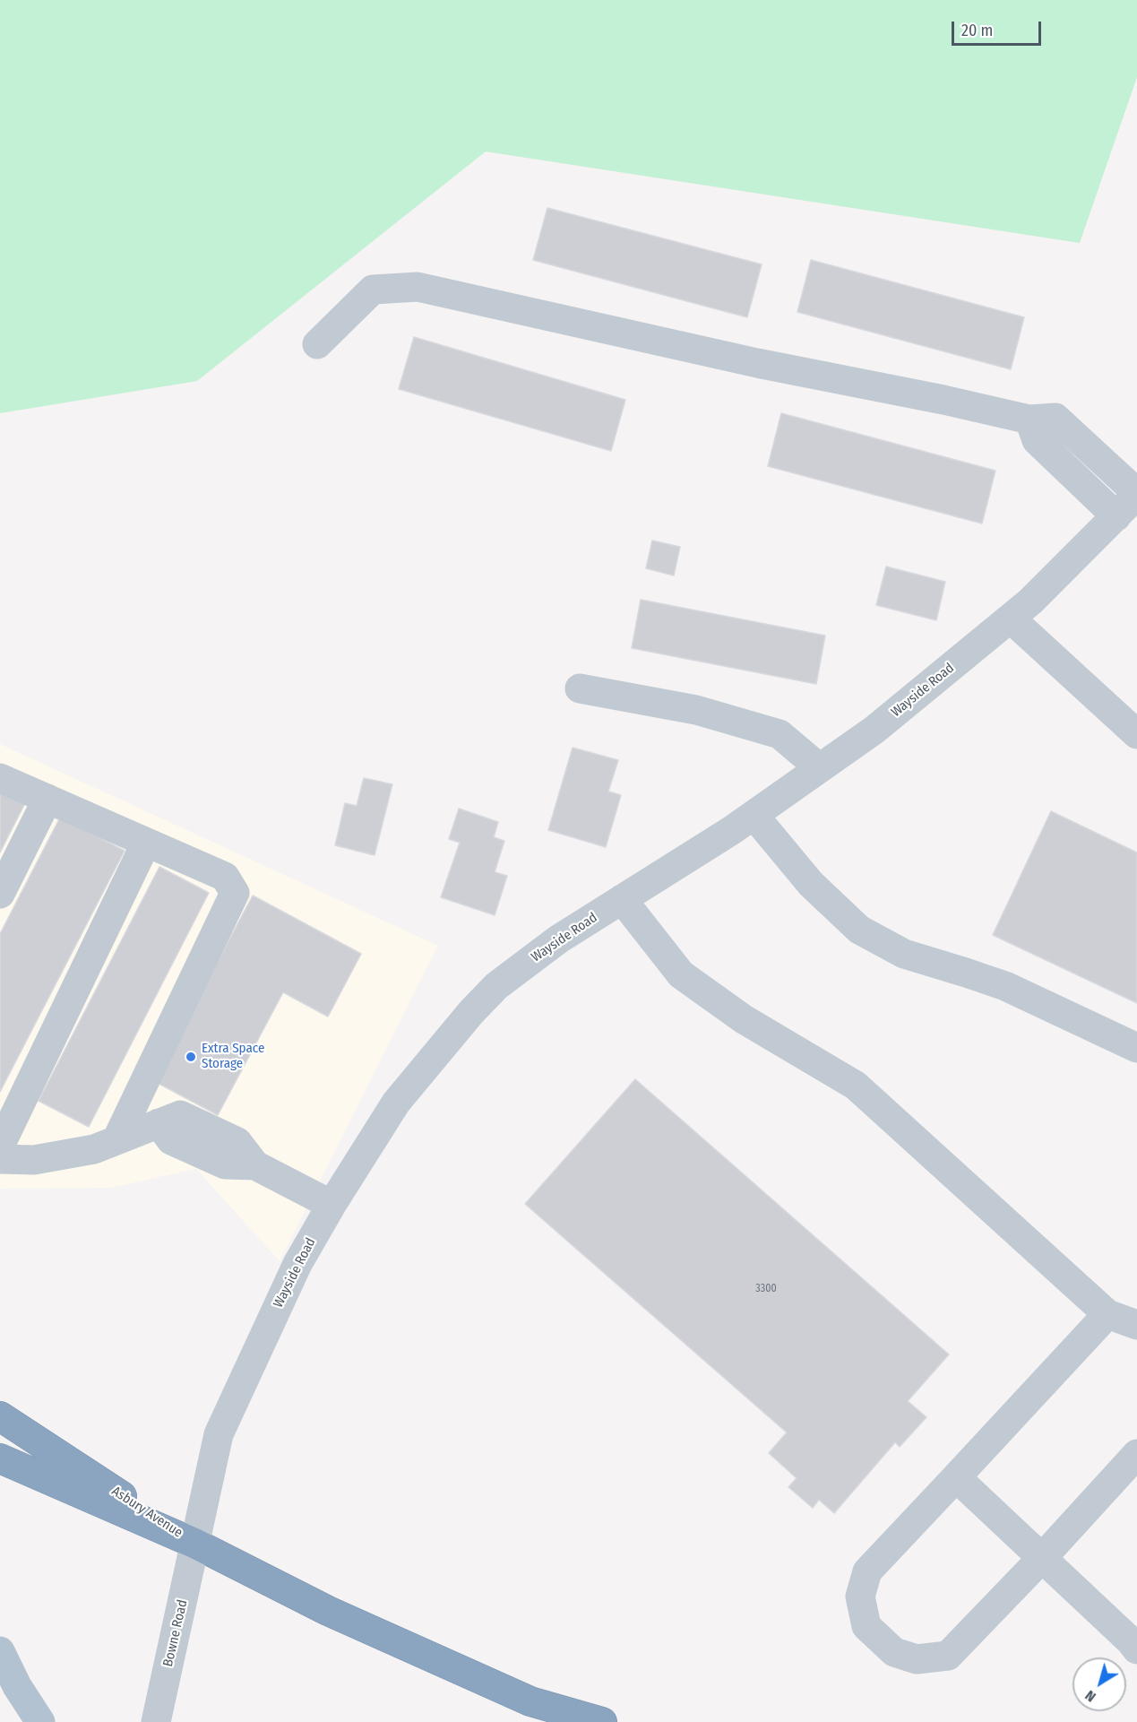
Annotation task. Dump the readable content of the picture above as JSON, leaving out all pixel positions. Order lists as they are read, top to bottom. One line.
{"streets":{"highway":["Asbury Avenue"],"street":["Wayside Road","Bowne Road"]},"crossings":[["Wayside Road","Asbury Avenue"],["Wayside Road","Bowne Road"],["Asbury Avenue","Bowne Road"]],"places":["Extra Space Storage"],"house_numbers":["3300"],"scale_bar":"20 m","north":"bottom left"}
